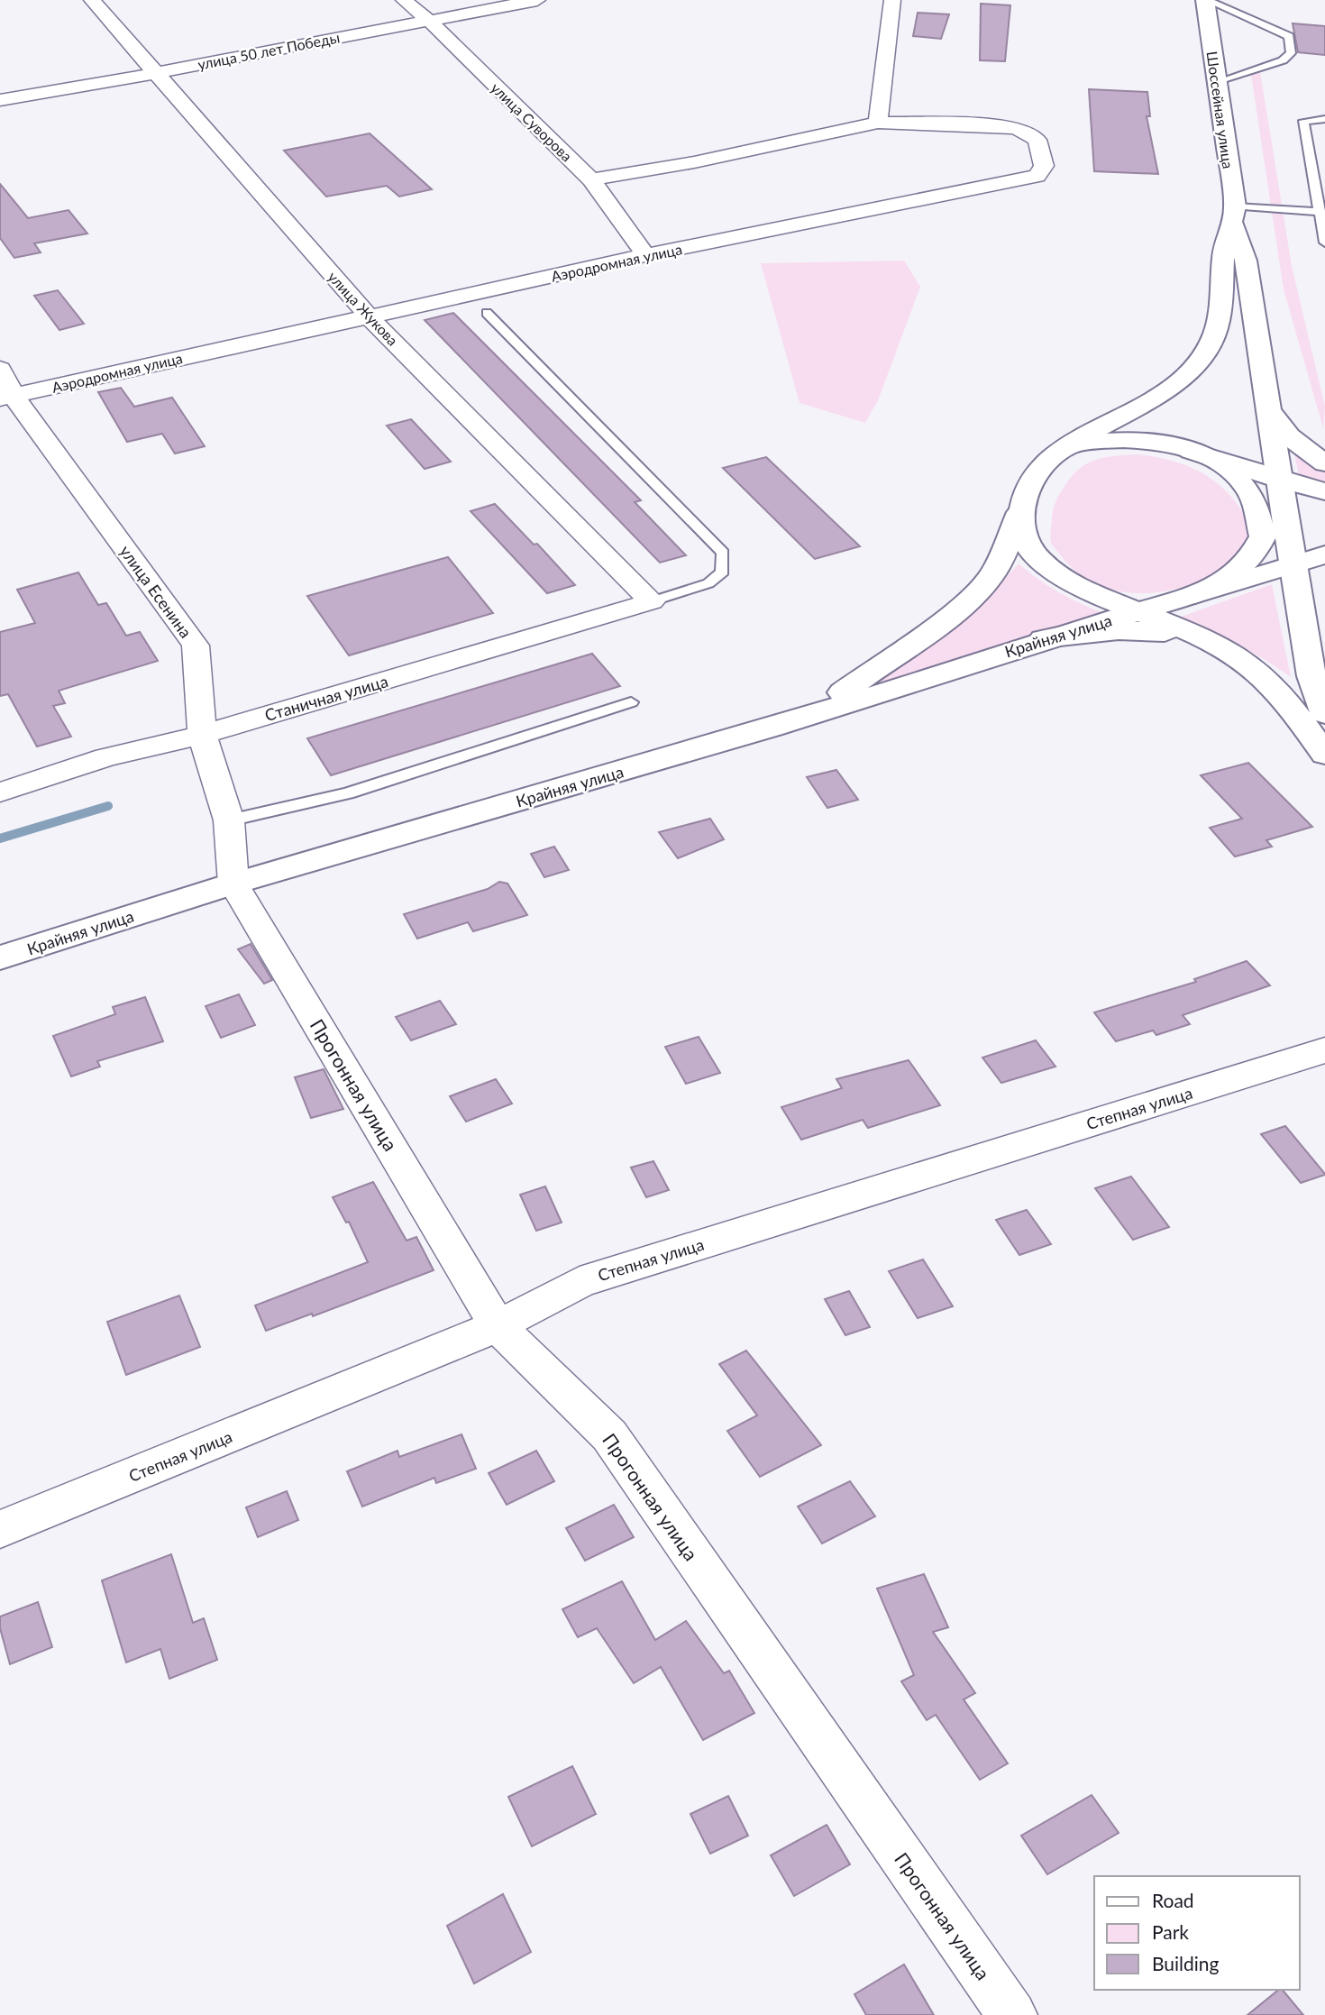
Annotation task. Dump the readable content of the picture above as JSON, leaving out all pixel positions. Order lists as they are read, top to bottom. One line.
{"streets":{"main road":["Шоссейная улица","Крайняя улица"],"street":["улица 50 лет Победы","улица Суворова","Аэродромная улица","улица Жукова","улица Есенина","Станичная улица","Прогонная улица","Степная улица"]},"crossings":[["улица 50 лет Победы","улица Суворова"],["улица 50 лет Победы","улица Жукова"],["улица Суворова","Аэродромная улица"],["Аэродромная улица","улица Жукова"],["Аэродромная улица","улица Есенина"],["улица Жукова","Станичная улица"],["улица Есенина","Крайняя улица"],["улица Есенина","Станичная улица"],["улица Есенина","Прогонная улица"],["Крайняя улица","Прогонная улица"],["Прогонная улица","Степная улица"]],"legend":["Road","Park","Building"]}
